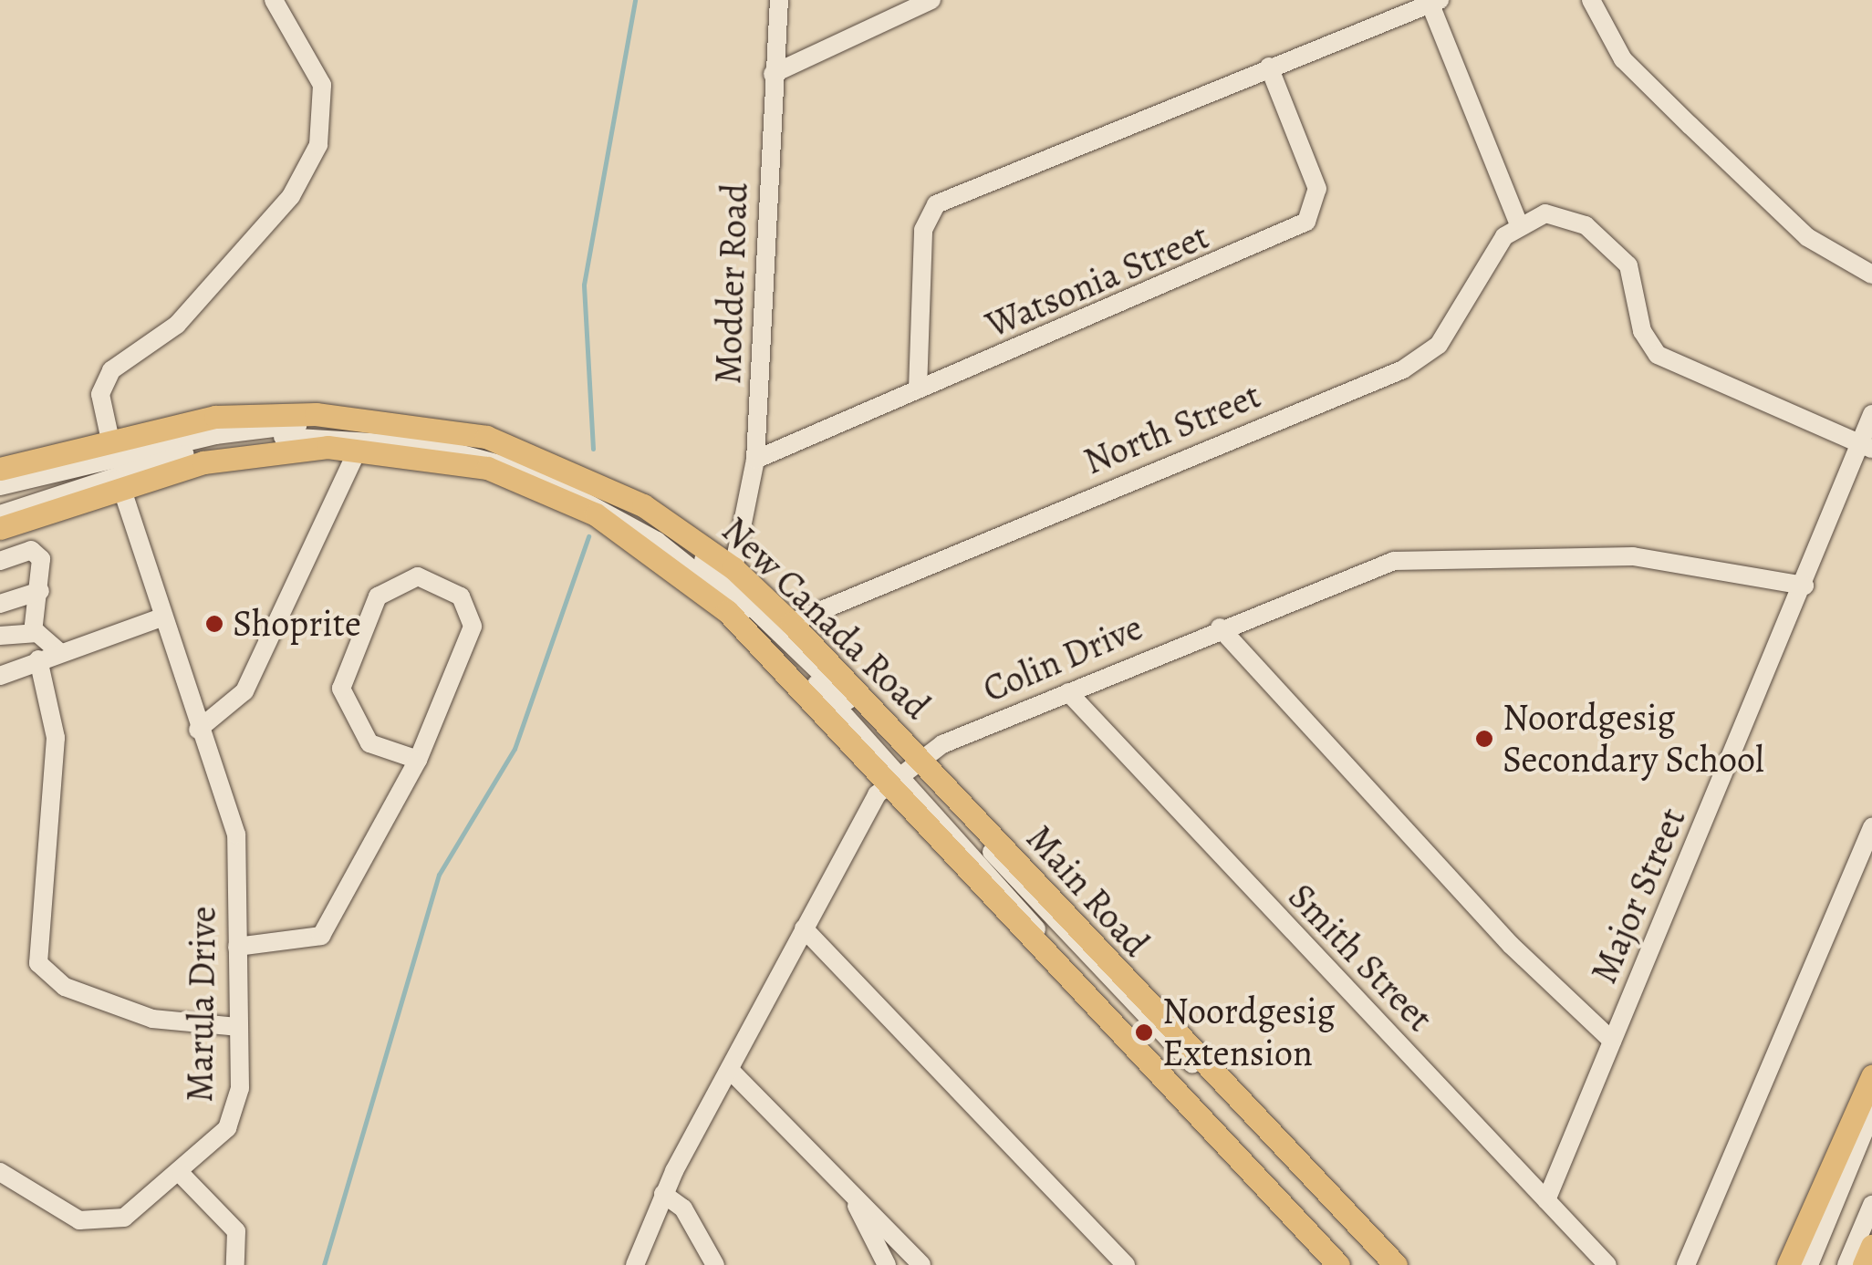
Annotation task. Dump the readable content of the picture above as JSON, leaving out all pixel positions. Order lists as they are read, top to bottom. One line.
{"streets":{"main road":["New Canada Road","Main Road"],"street":["Watsonia Street","Modder Road","North Street","Colin Drive","Major Street","Smith Street","Marula Drive"]},"crossings":[["Watsonia Street","Modder Road"],["Modder Road","New Canada Road"],["North Street","New Canada Road"],["New Canada Road","Colin Drive"],["New Canada Road","Main Road"],["New Canada Road","Marula Drive"],["Colin Drive","Main Road"],["Colin Drive","Major Street"],["Colin Drive","Smith Street"],["Major Street","Smith Street"]],"places":["Shoprite","Noordgesig Secondary School","Noordgesig Extension"]}
